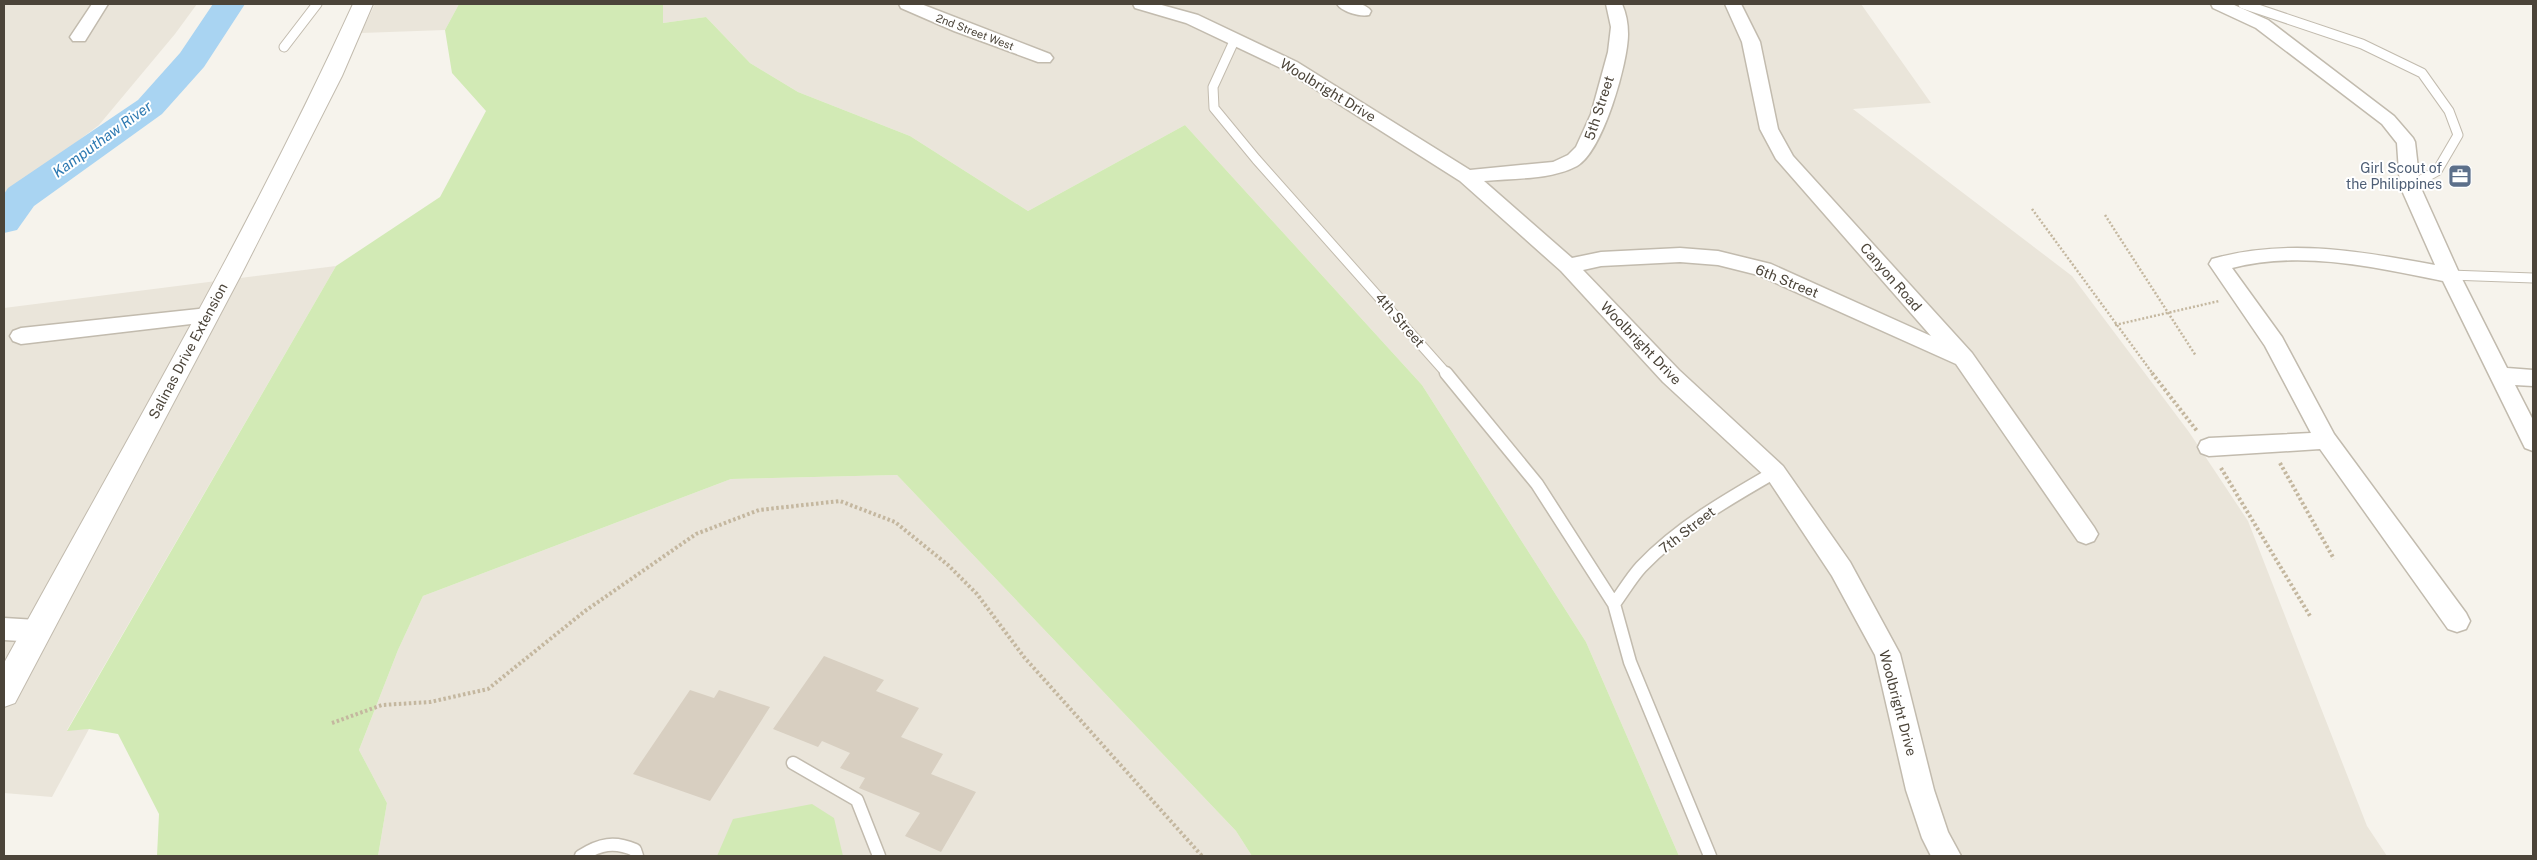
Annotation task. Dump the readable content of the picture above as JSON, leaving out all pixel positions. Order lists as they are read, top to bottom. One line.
{"streets":{"street":["2nd Street West","Woolbright Drive","5th Street","Canyon Road","6th Street","Salinas Drive Extension"],"lane":["4th Street","7th Street"]},"crossings":[["Woolbright Drive","5th Street"],["Woolbright Drive","6th Street"],["Woolbright Drive","4th Street"],["Woolbright Drive","7th Street"],["Canyon Road","6th Street"],["4th Street","7th Street"]],"water":["Kamputhaw River"],"places":{"office":["Girl Scout of the Philippines"]}}
